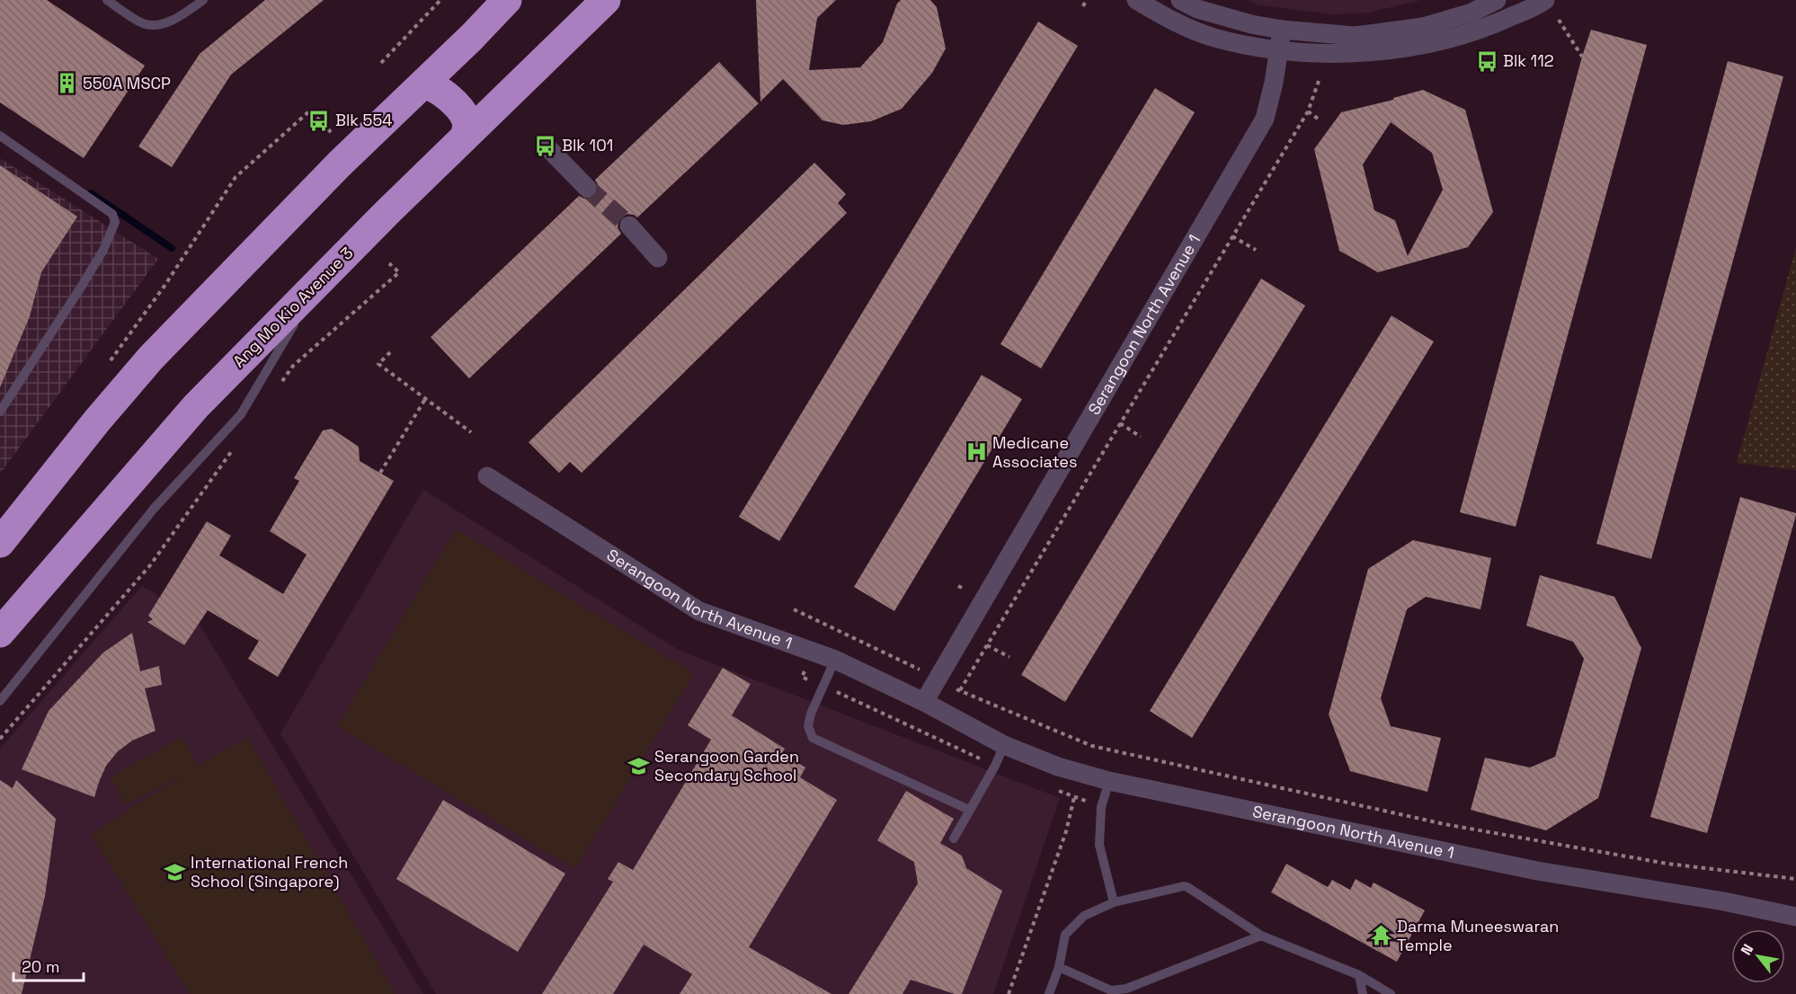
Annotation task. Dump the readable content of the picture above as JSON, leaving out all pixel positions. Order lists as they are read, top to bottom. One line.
{"streets":{"highway":["Ang Mo Kio Avenue 3"],"street":["Serangoon North Avenue 1"]},"places":{"bus stop":["Blk 112","Blk 554","Blk 101"],"building":["550A MSCP"],"hospital":["Medicane Associates"],"school or university":["Serangoon Garden Secondary School","International French School (Singapore)"],"temple":["Darma Muneeswaran Temple"]},"scale_bar":"20 m","north":"top left"}
